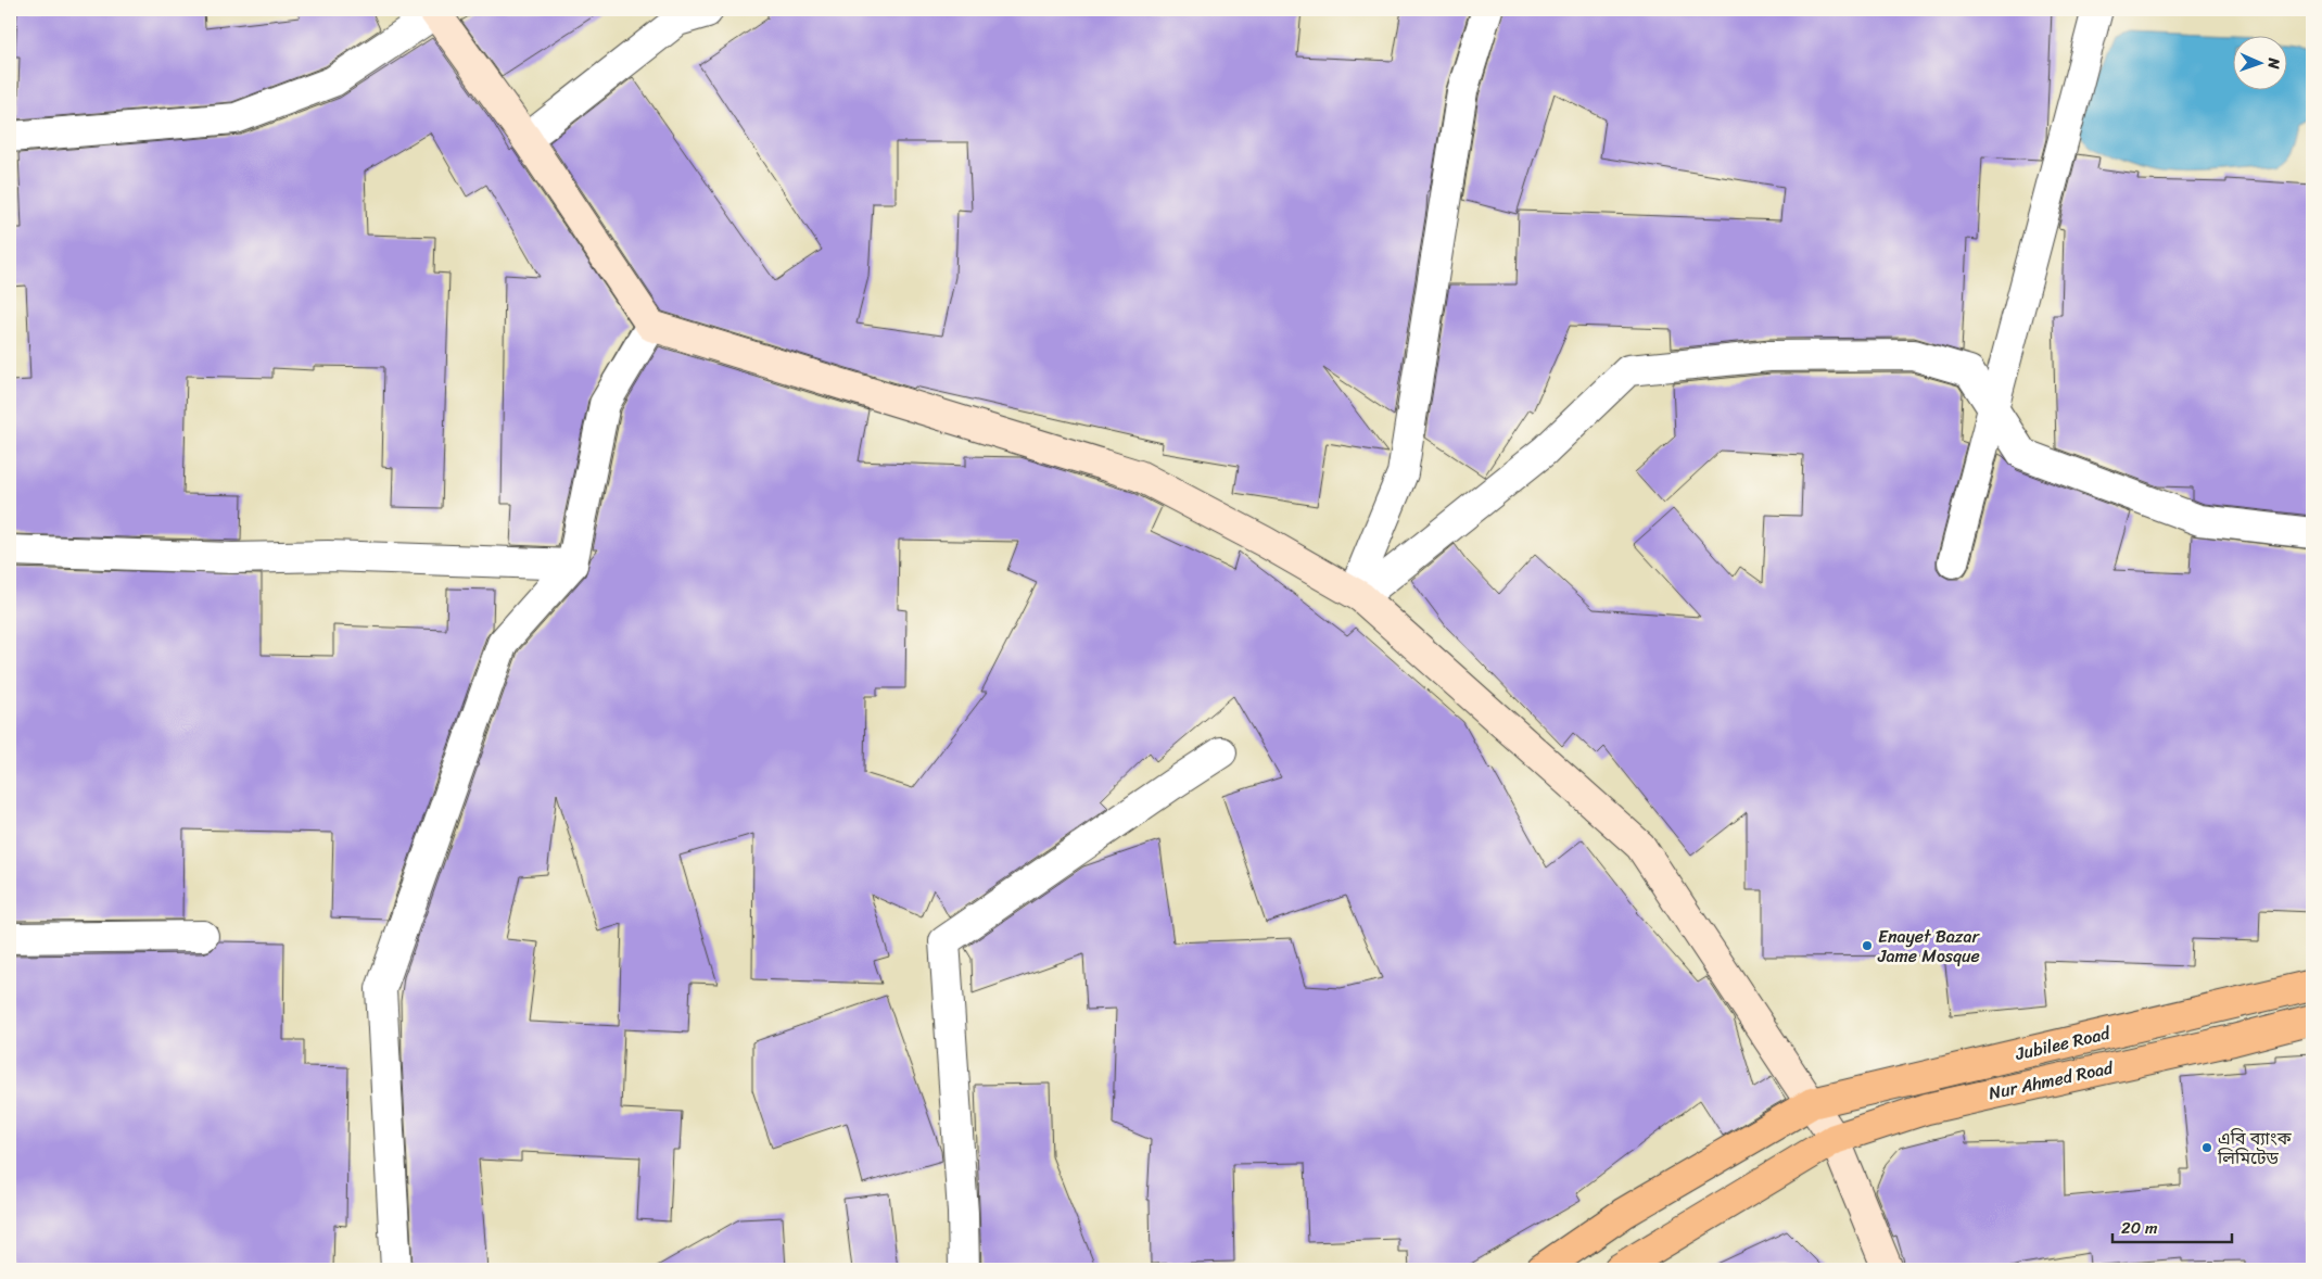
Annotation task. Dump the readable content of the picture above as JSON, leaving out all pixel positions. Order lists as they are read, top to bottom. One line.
{"streets":{"main road":["Jubilee Road","Nur Ahmed Road"]},"places":["Enayet Bazar Jame Mosque","এবি ব্যাংক লিমিটেড"],"scale_bar":"20 m","north":"right"}
